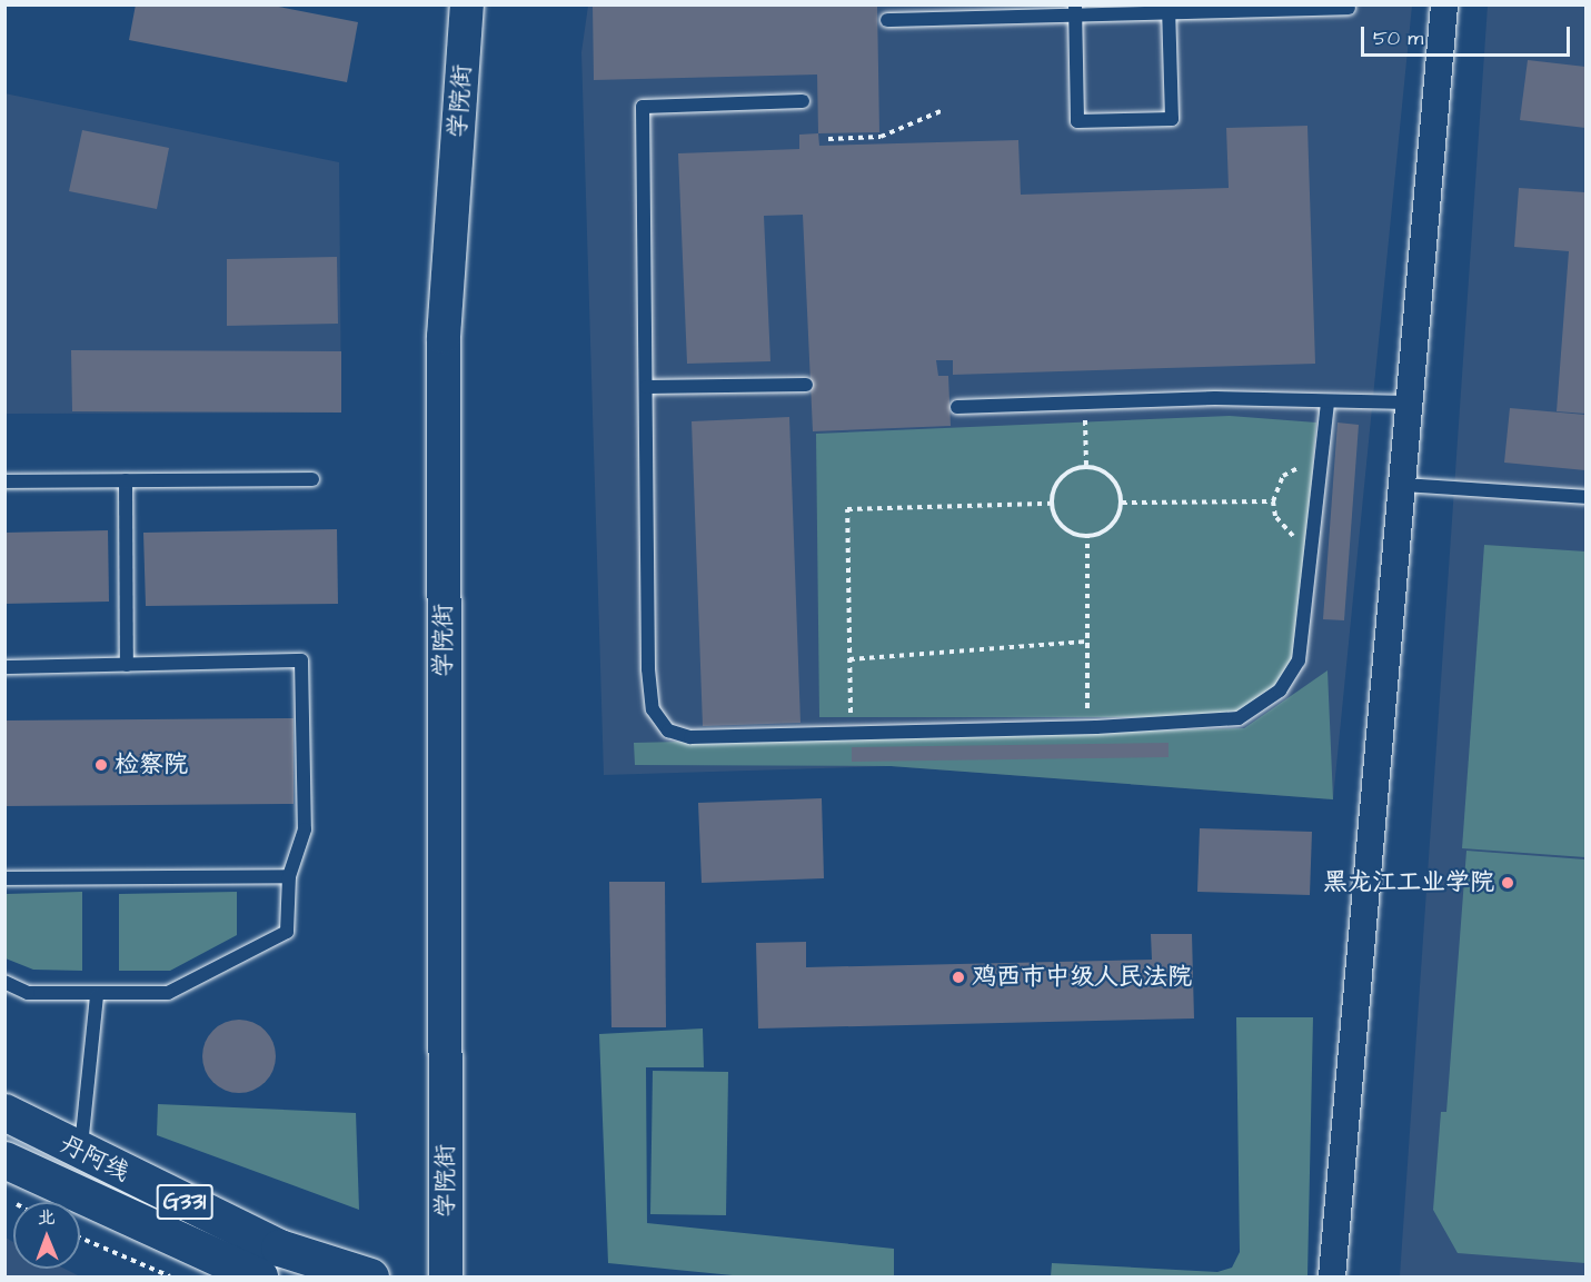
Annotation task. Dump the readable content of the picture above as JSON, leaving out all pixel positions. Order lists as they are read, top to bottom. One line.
{"streets":{"highway":["丹阿线","G331"],"street":["学院街"]},"places":["检察院","黑龙江工业学院","鸡西市中级人民法院"],"scale_bar":"50 m","north":"top"}
